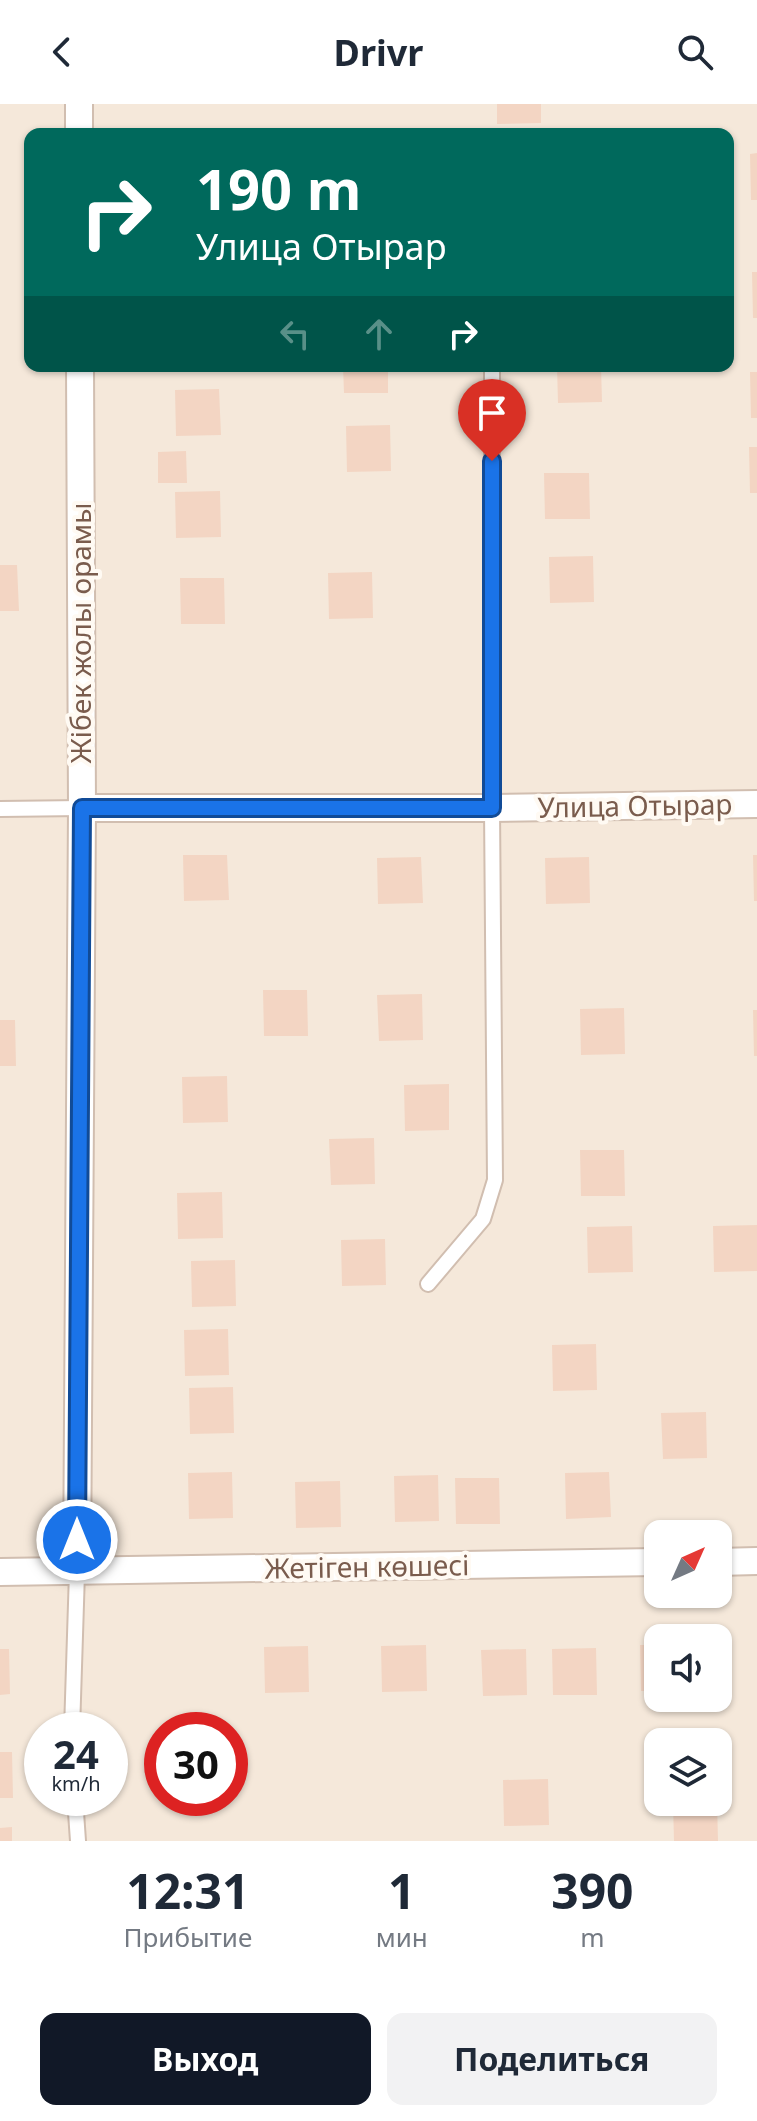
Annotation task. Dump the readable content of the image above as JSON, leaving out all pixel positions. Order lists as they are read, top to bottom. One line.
{"streets":{"street":["Жібек жолы орамы","Улица Отырар","Жетіген көшесі"]},"crossings":[["Жібек жолы орамы","Улица Отырар"],["Жібек жолы орамы","Жетіген көшесі"]],"north":"top right","page":{"header":"Drivr","turn":["190 m","Улица Отырар"],"speed":"24 km/h","limit":"30","eta":["12:31","Прибытие","1","мин","390","m"],"buttons":["Выход","Поделиться"]}}
